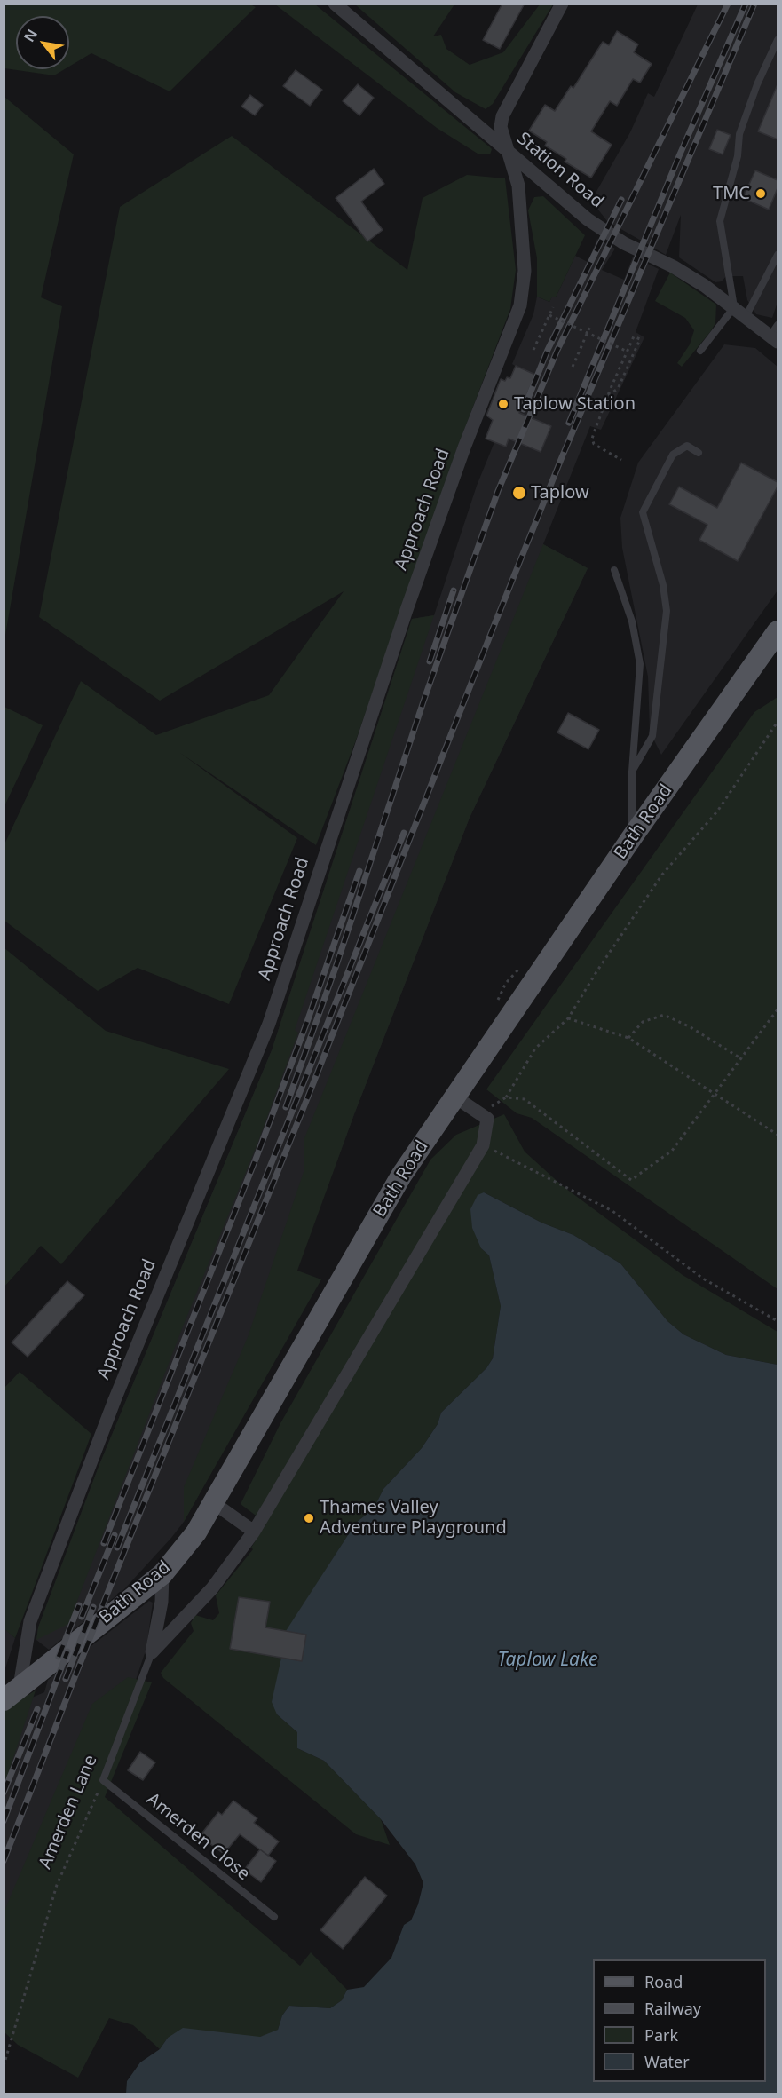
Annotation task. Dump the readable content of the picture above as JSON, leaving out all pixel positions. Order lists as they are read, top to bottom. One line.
{"streets":{"main road":["Bath Road"],"street":["Station Road","Approach Road","Amerden Lane"],"lane":["Amerden Close"]},"crossings":[["Station Road","Approach Road"],["Approach Road","Bath Road"],["Bath Road","Amerden Lane"],["Amerden Lane","Amerden Close"]],"water":["Taplow Lake"],"places":["TMC","Taplow Station","Taplow","Thames Valley Adventure Playground"],"legend":["Road","Railway","Park","Water"],"north":"top left"}
